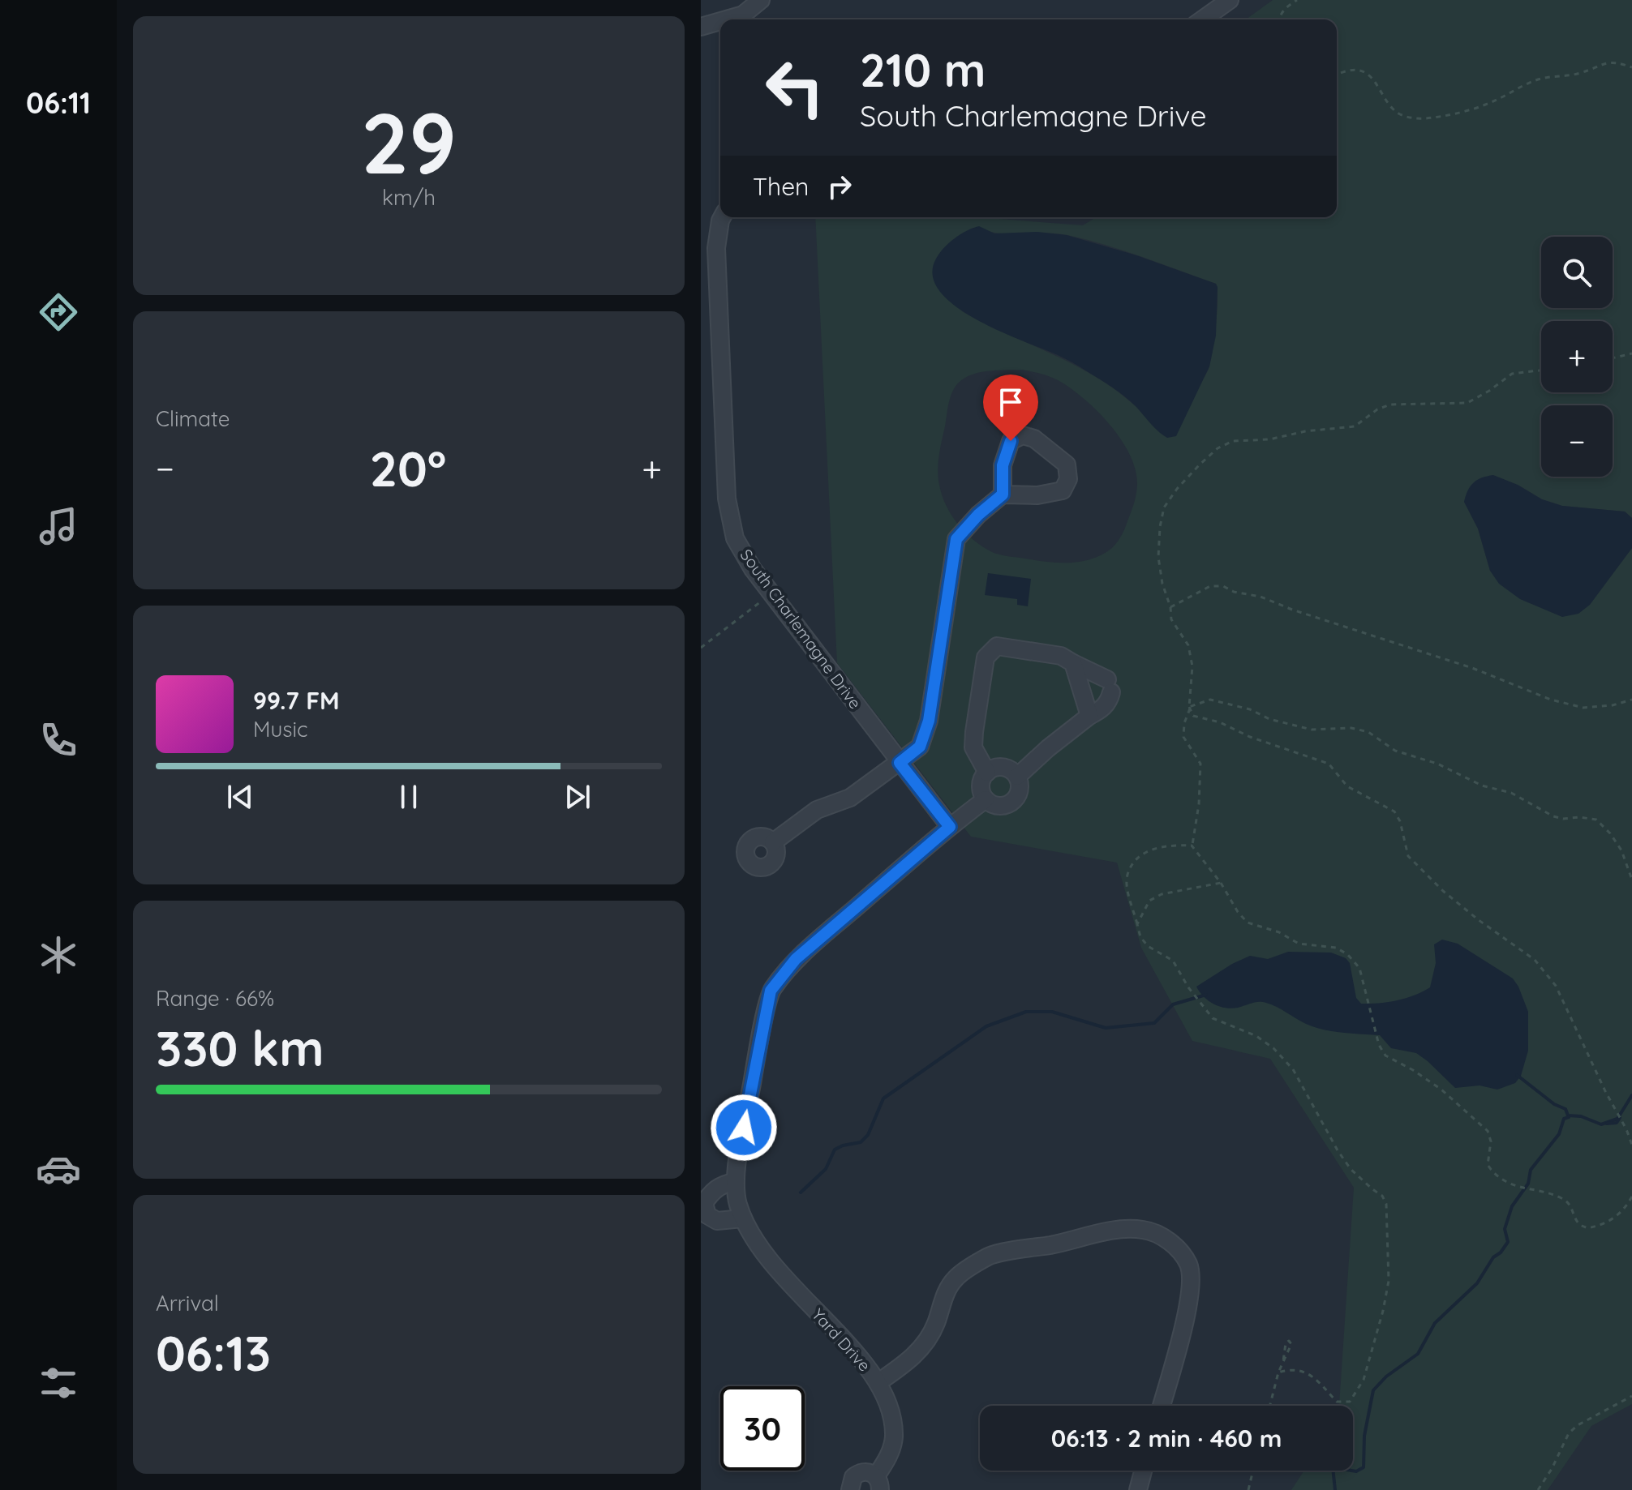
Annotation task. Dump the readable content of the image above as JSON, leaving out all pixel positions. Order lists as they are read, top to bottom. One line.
{"streets":{"street":["South Charlemagne Drive","Yard Drive"]},"crossings":[["South Charlemagne Drive","Yard Drive"]],"page":{"tabs":"06:11","tile":[["29","km/h"],"Climate",["Range · 66%","330 km"],["Arrival","06:13"]],"turn":["210 m","South Charlemagne Drive"],"then":"Then","map_buttons":["+","−"],"heat":["−","20°","+"],"song":["99.7 FM","Music"],"limit":"30","trip":"06:13 · 2 min · 460 m"}}
